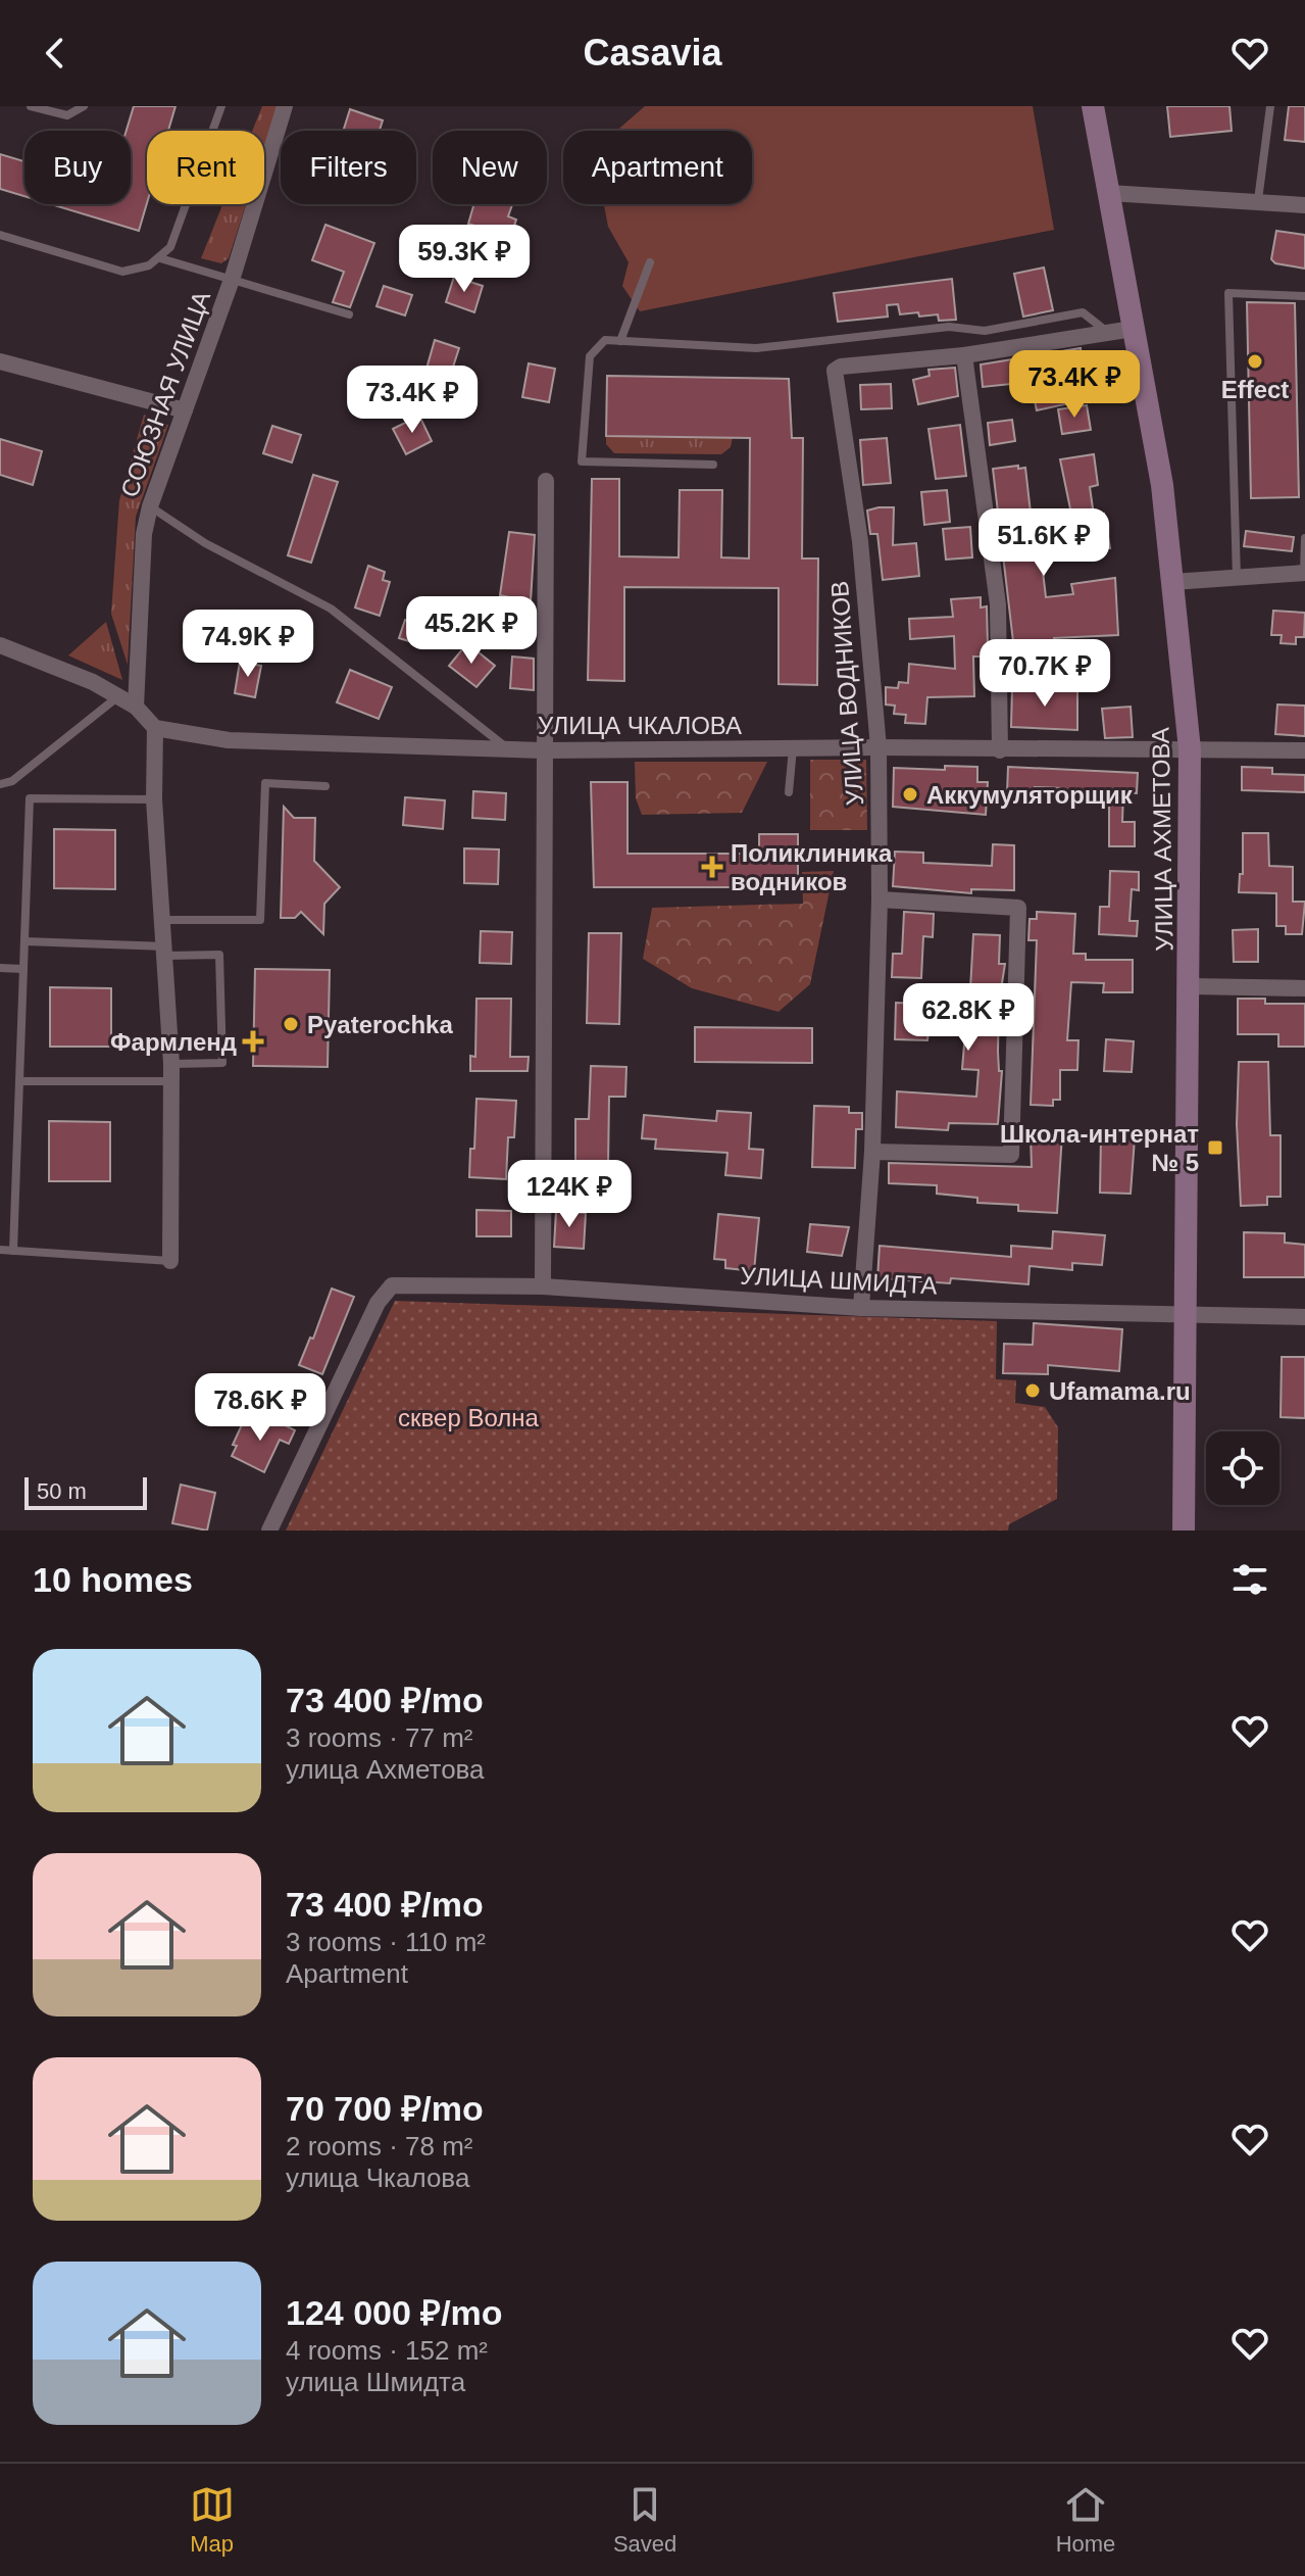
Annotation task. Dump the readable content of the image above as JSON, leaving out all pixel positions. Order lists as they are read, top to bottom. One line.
{"streets":{"main road":["УЛИЦА АХМЕТОВА"],"street":["СОЮЗНАЯ УЛИЦА","УЛИЦА ВОДНИКОВ","УЛИЦА ЧКАЛОВА","УЛИЦА ШМИДТА"]},"crossings":[["УЛИЦА ВОДНИКОВ","УЛИЦА ЧКАЛОВА"],["УЛИЦА ВОДНИКОВ","УЛИЦА ШМИДТА"],["УЛИЦА ЧКАЛОВА","УЛИЦА АХМЕТОВА"],["УЛИЦА АХМЕТОВА","УЛИЦА ШМИДТА"]],"parks":["сквер Волна"],"places":{"other":["Effect","Аккумуляторщик","Pyaterochka","Ufamama.ru"],"health":["Поликлиника водников","Фармленд"],"transit":["Школа-интернат № 5"]},"scale_bar":"50 m","page":{"header":"Casavia","chip":["Buy","Rent","Filters","New","Apartment"],"price":["59.3K ₽","73.4K ₽","73.4K ₽","51.6K ₽","45.2K ₽","74.9K ₽","70.7K ₽","62.8K ₽","124K ₽","78.6K ₽"],"scale":"50 m","heading":"10 homes","list":[{"name":"73 400 ₽/mo","note":"3 rooms · 77 m² · улица Ахметова"},{"name":"73 400 ₽/mo","note":"3 rooms · 110 m² · Apartment"},{"name":"70 700 ₽/mo","note":"2 rooms · 78 m² · улица Чкалова"},{"name":"124 000 ₽/mo","note":"4 rooms · 152 m² · улица Шмидта"}],"tabs":["Map","Saved","Home"]}}
